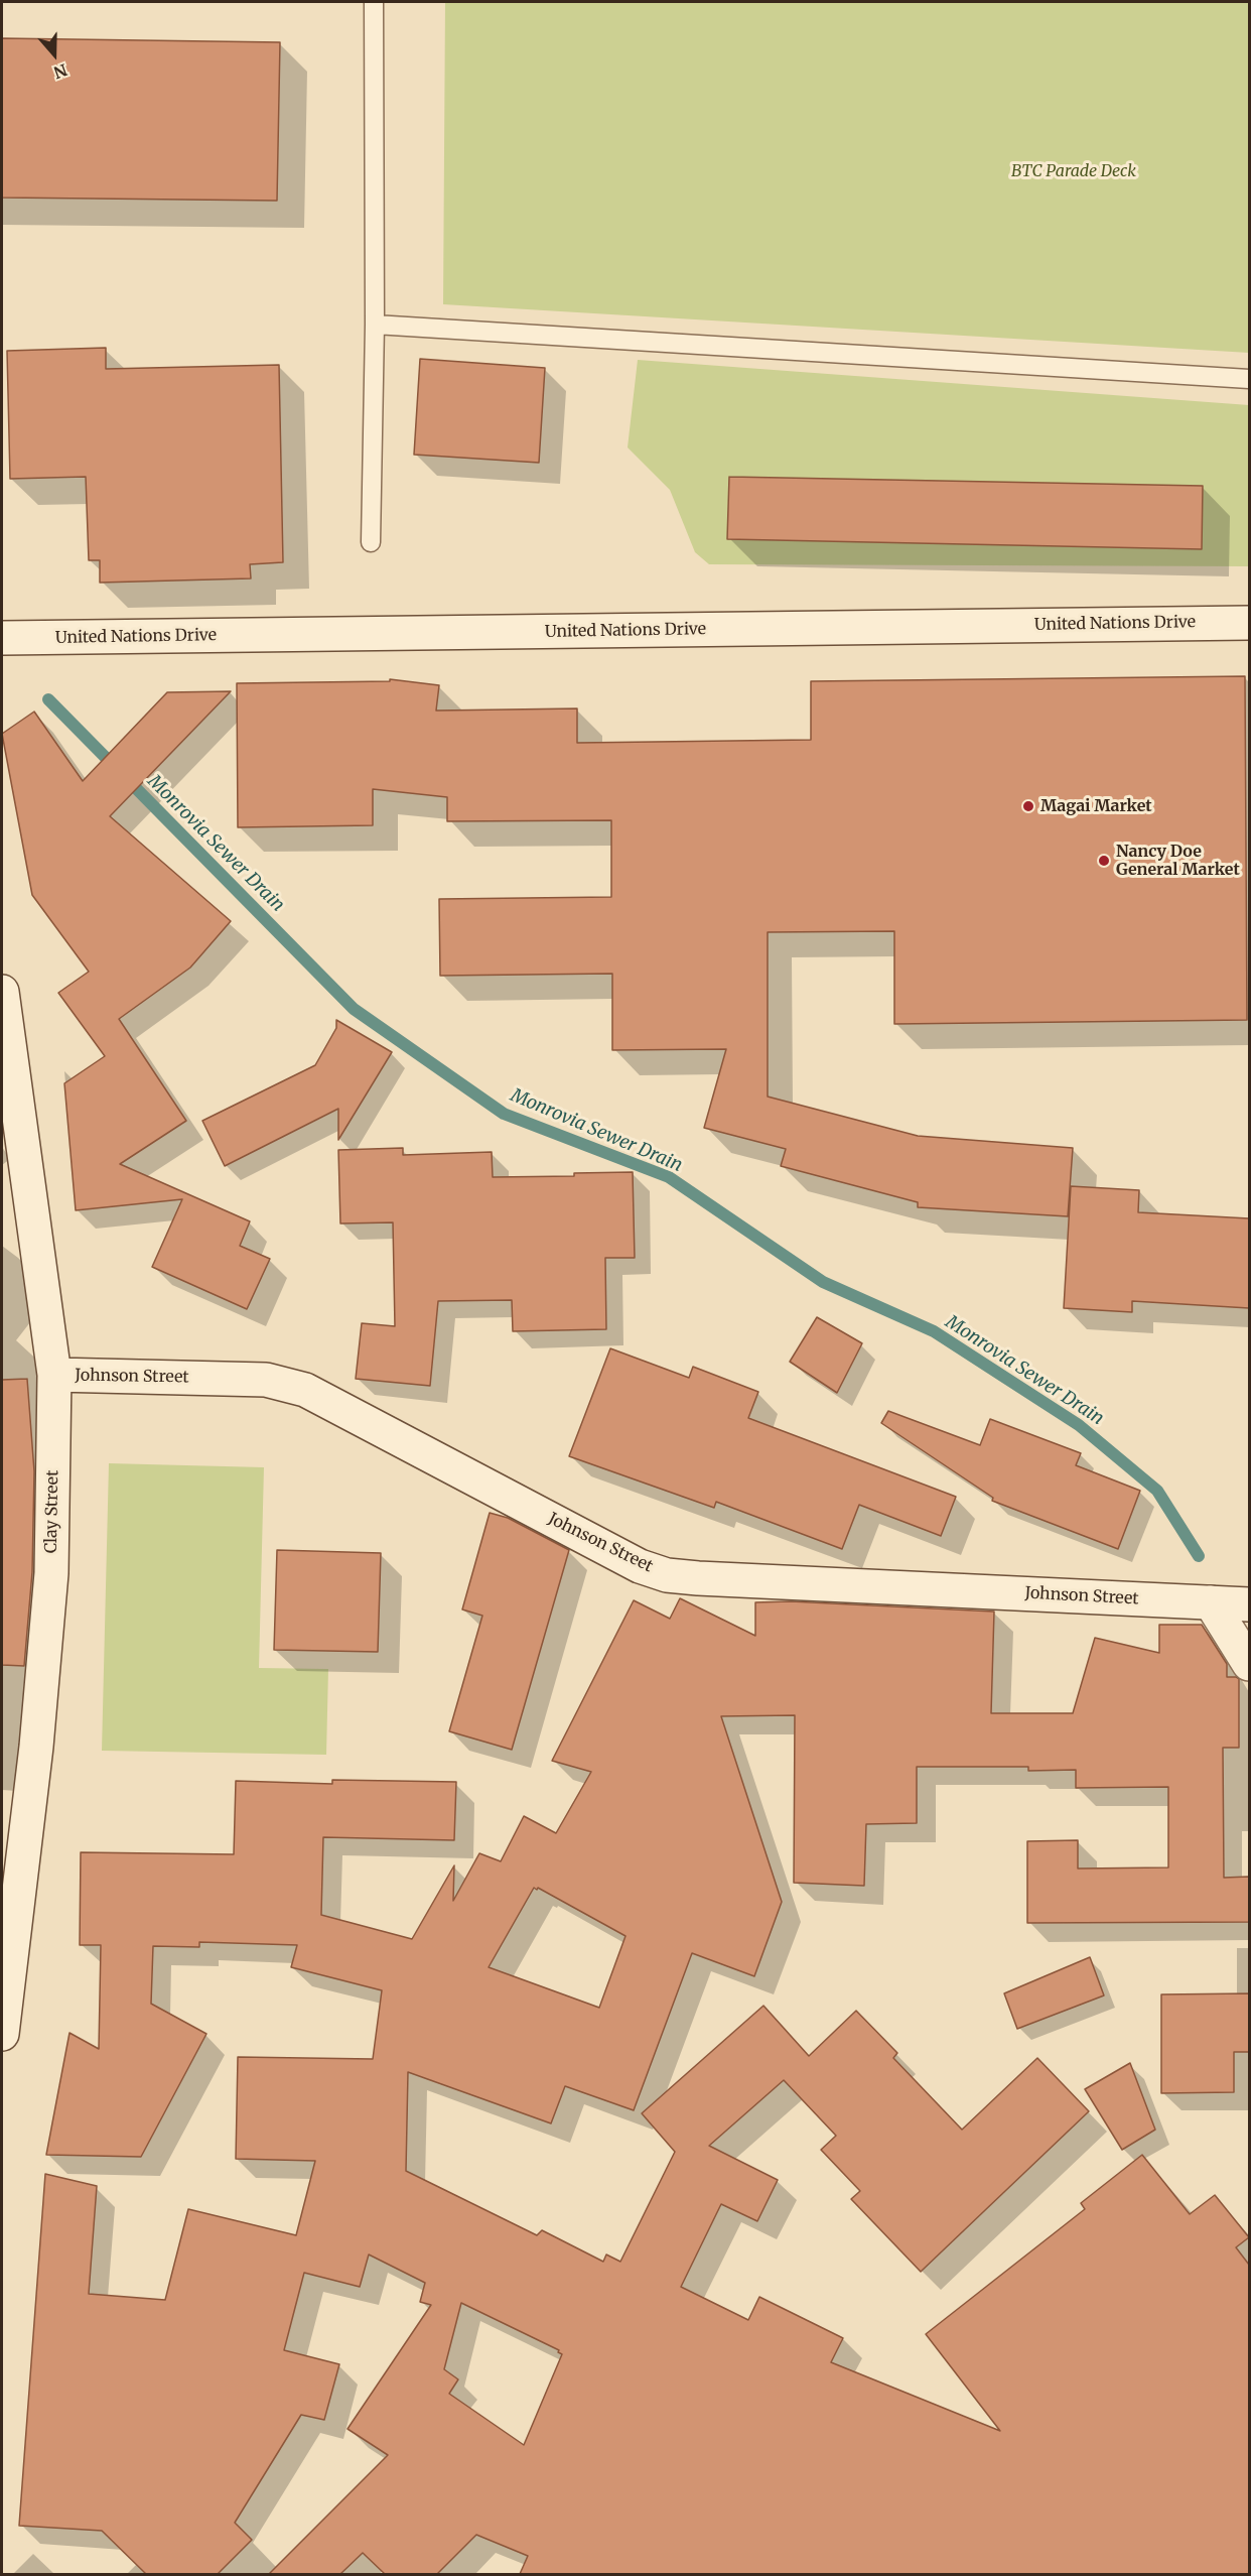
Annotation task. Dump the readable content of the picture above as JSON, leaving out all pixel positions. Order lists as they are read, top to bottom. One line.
{"streets":{"street":["United Nations Drive","Johnson Street","Clay Street"]},"crossings":[["Johnson Street","Clay Street"]],"water":["Monrovia Sewer Drain"],"parks":["BTC Parade Deck"],"places":["Magai Market","Nancy Doe General Market"],"north":"bottom"}
